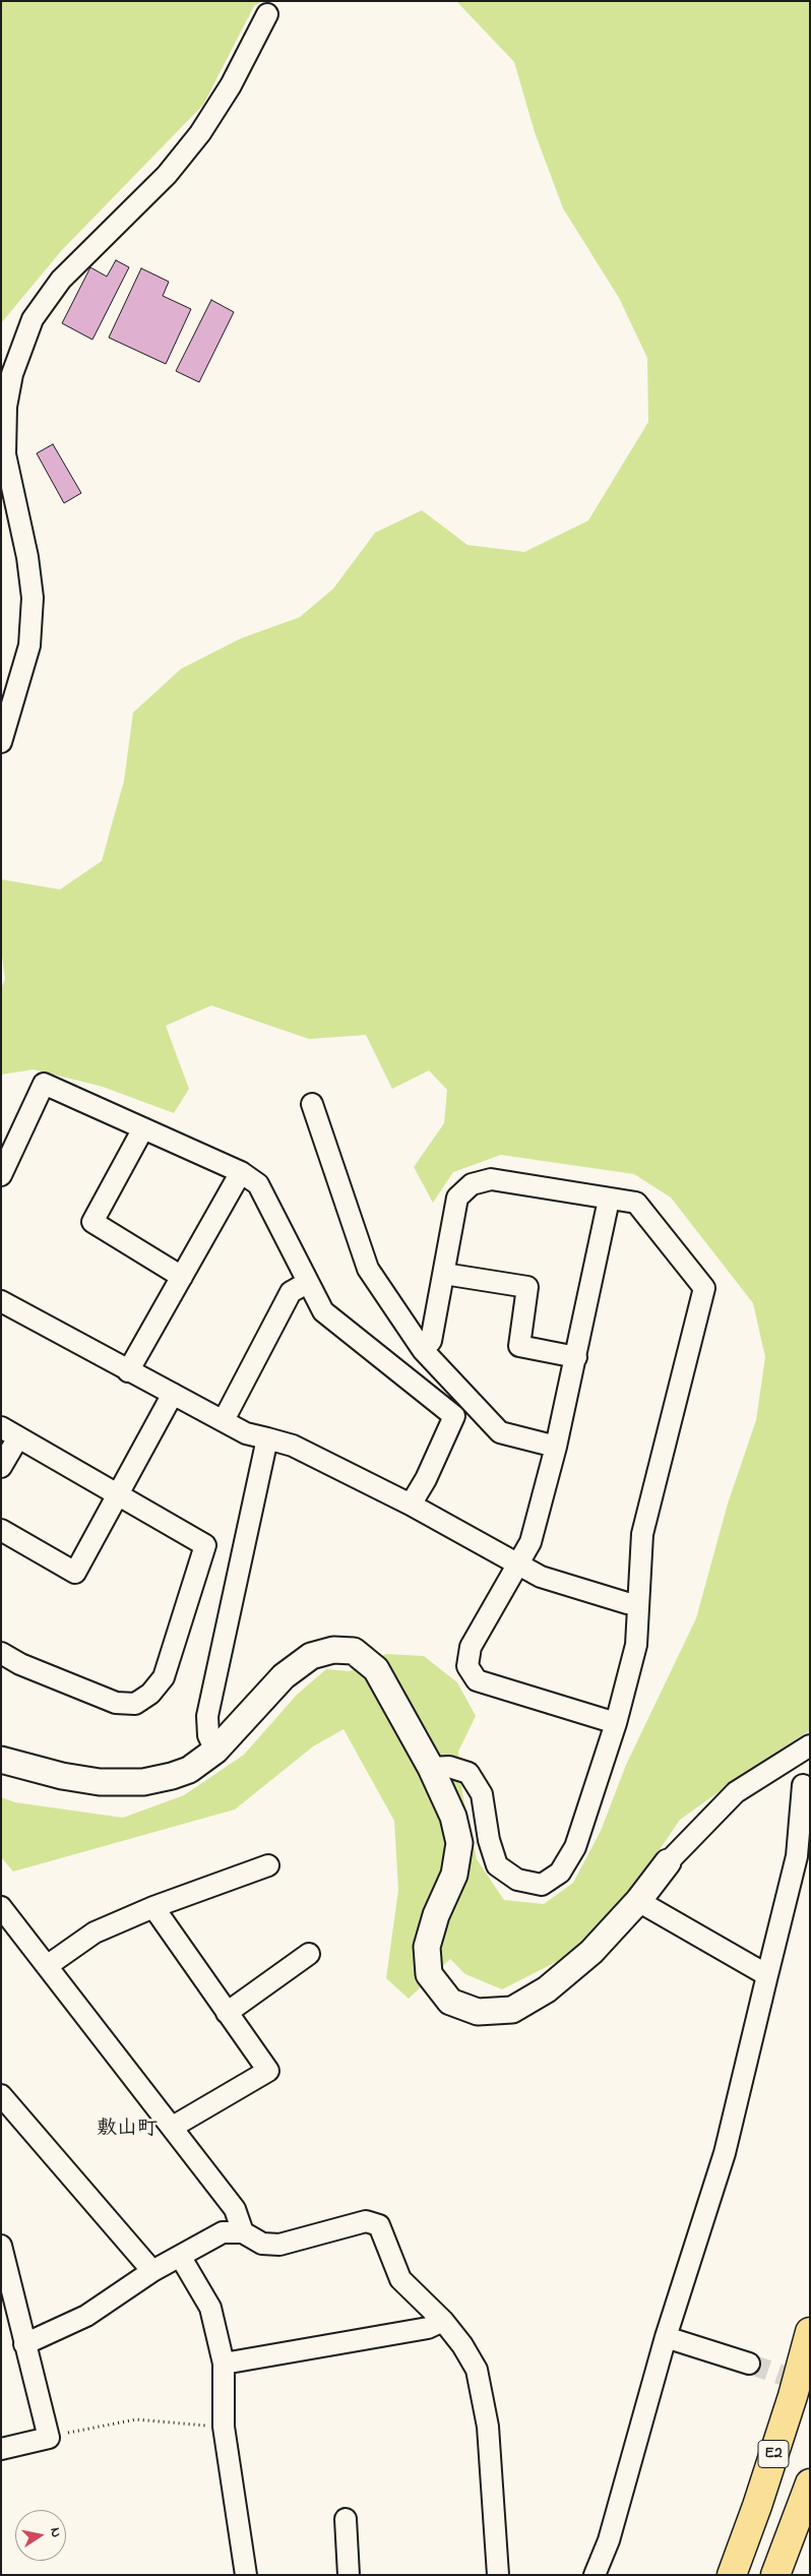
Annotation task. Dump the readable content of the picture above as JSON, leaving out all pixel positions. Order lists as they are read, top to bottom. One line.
{"streets":{"highway":["E2"]},"districts":["敷山町"],"north":"right"}
